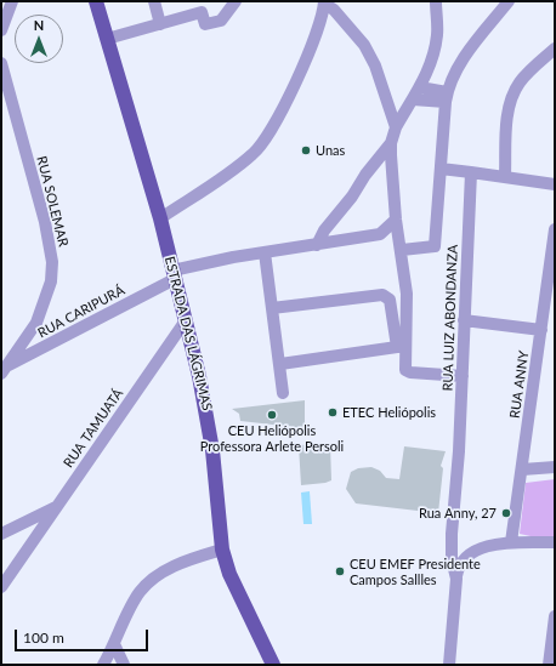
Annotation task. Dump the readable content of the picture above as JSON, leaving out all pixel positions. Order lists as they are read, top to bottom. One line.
{"streets":{"main road":["ESTRADA DAS LÁGRIMAS"],"street":["RUA SOLEMAR","RUA CARIPURÁ","RUA LUIZ ABONDANZA","RUA ANNY","RUA TAMUATÁ"]},"crossings":[["RUA SOLEMAR","RUA CARIPURÁ"],["RUA CARIPURÁ","ESTRADA DAS LÁGRIMAS"],["ESTRADA DAS LÁGRIMAS","RUA TAMUATÁ"]],"places":["Unas","ETEC Heliópolis","CEU Heliópolis Professora Arlete Persoli","Rua Anny, 27","CEU EMEF Presidente Campos Sallles"],"scale_bar":"100 m","north":"top"}
